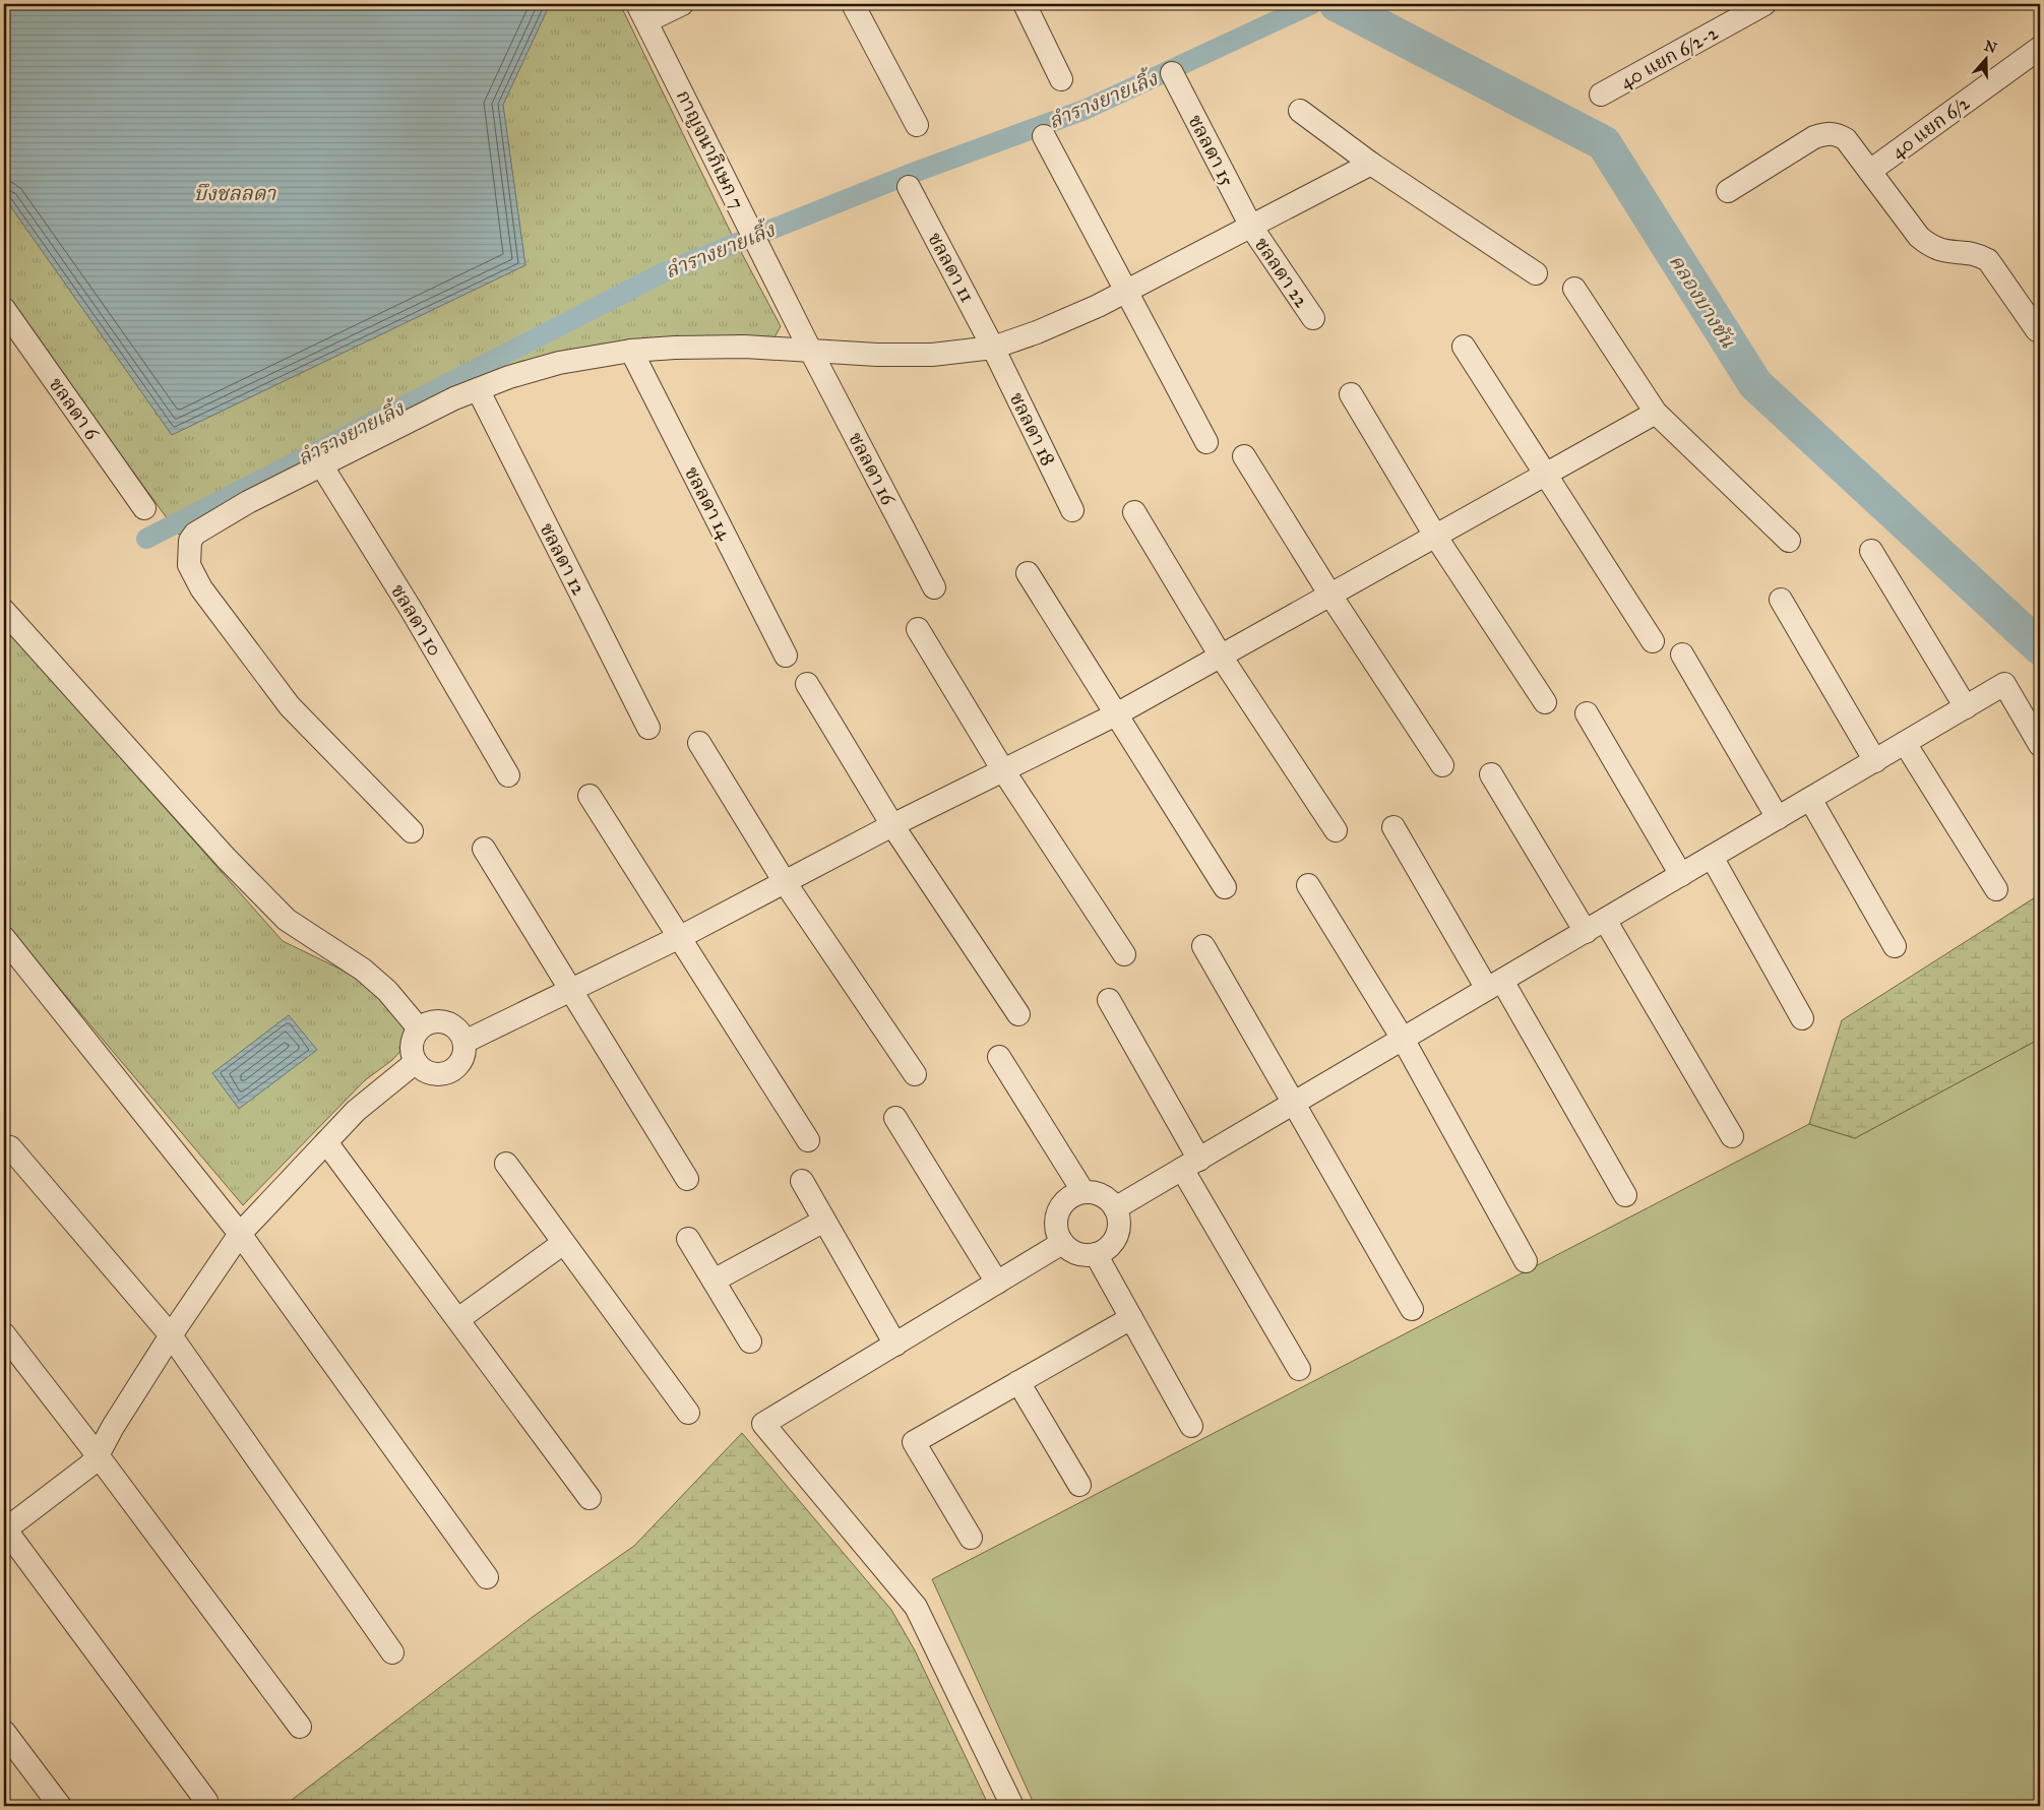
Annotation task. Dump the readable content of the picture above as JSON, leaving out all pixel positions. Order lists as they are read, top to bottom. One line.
{"streets":{"street":["40 แยก 6/2-2","40 แยก 6/2","กาญจนาภิเษก 7","ชลลดา 15","ชลลดา 11","ชลลดา 22","ชลลดา 6","ชลลดา 18","ชลลดา 16","ชลลดา 14","ชลลดา 12","ชลลดา 10"]},"crossings":[["กาญจนาภิเษก 7","ชลลดา 16"],["ชลลดา 15","ชลลดา 22"],["ชลลดา 11","ชลลดา 18"]],"water":["ลำรางยายเลิ้ง","บึงชลลดา","คลองบางชัน"],"north":"top"}
